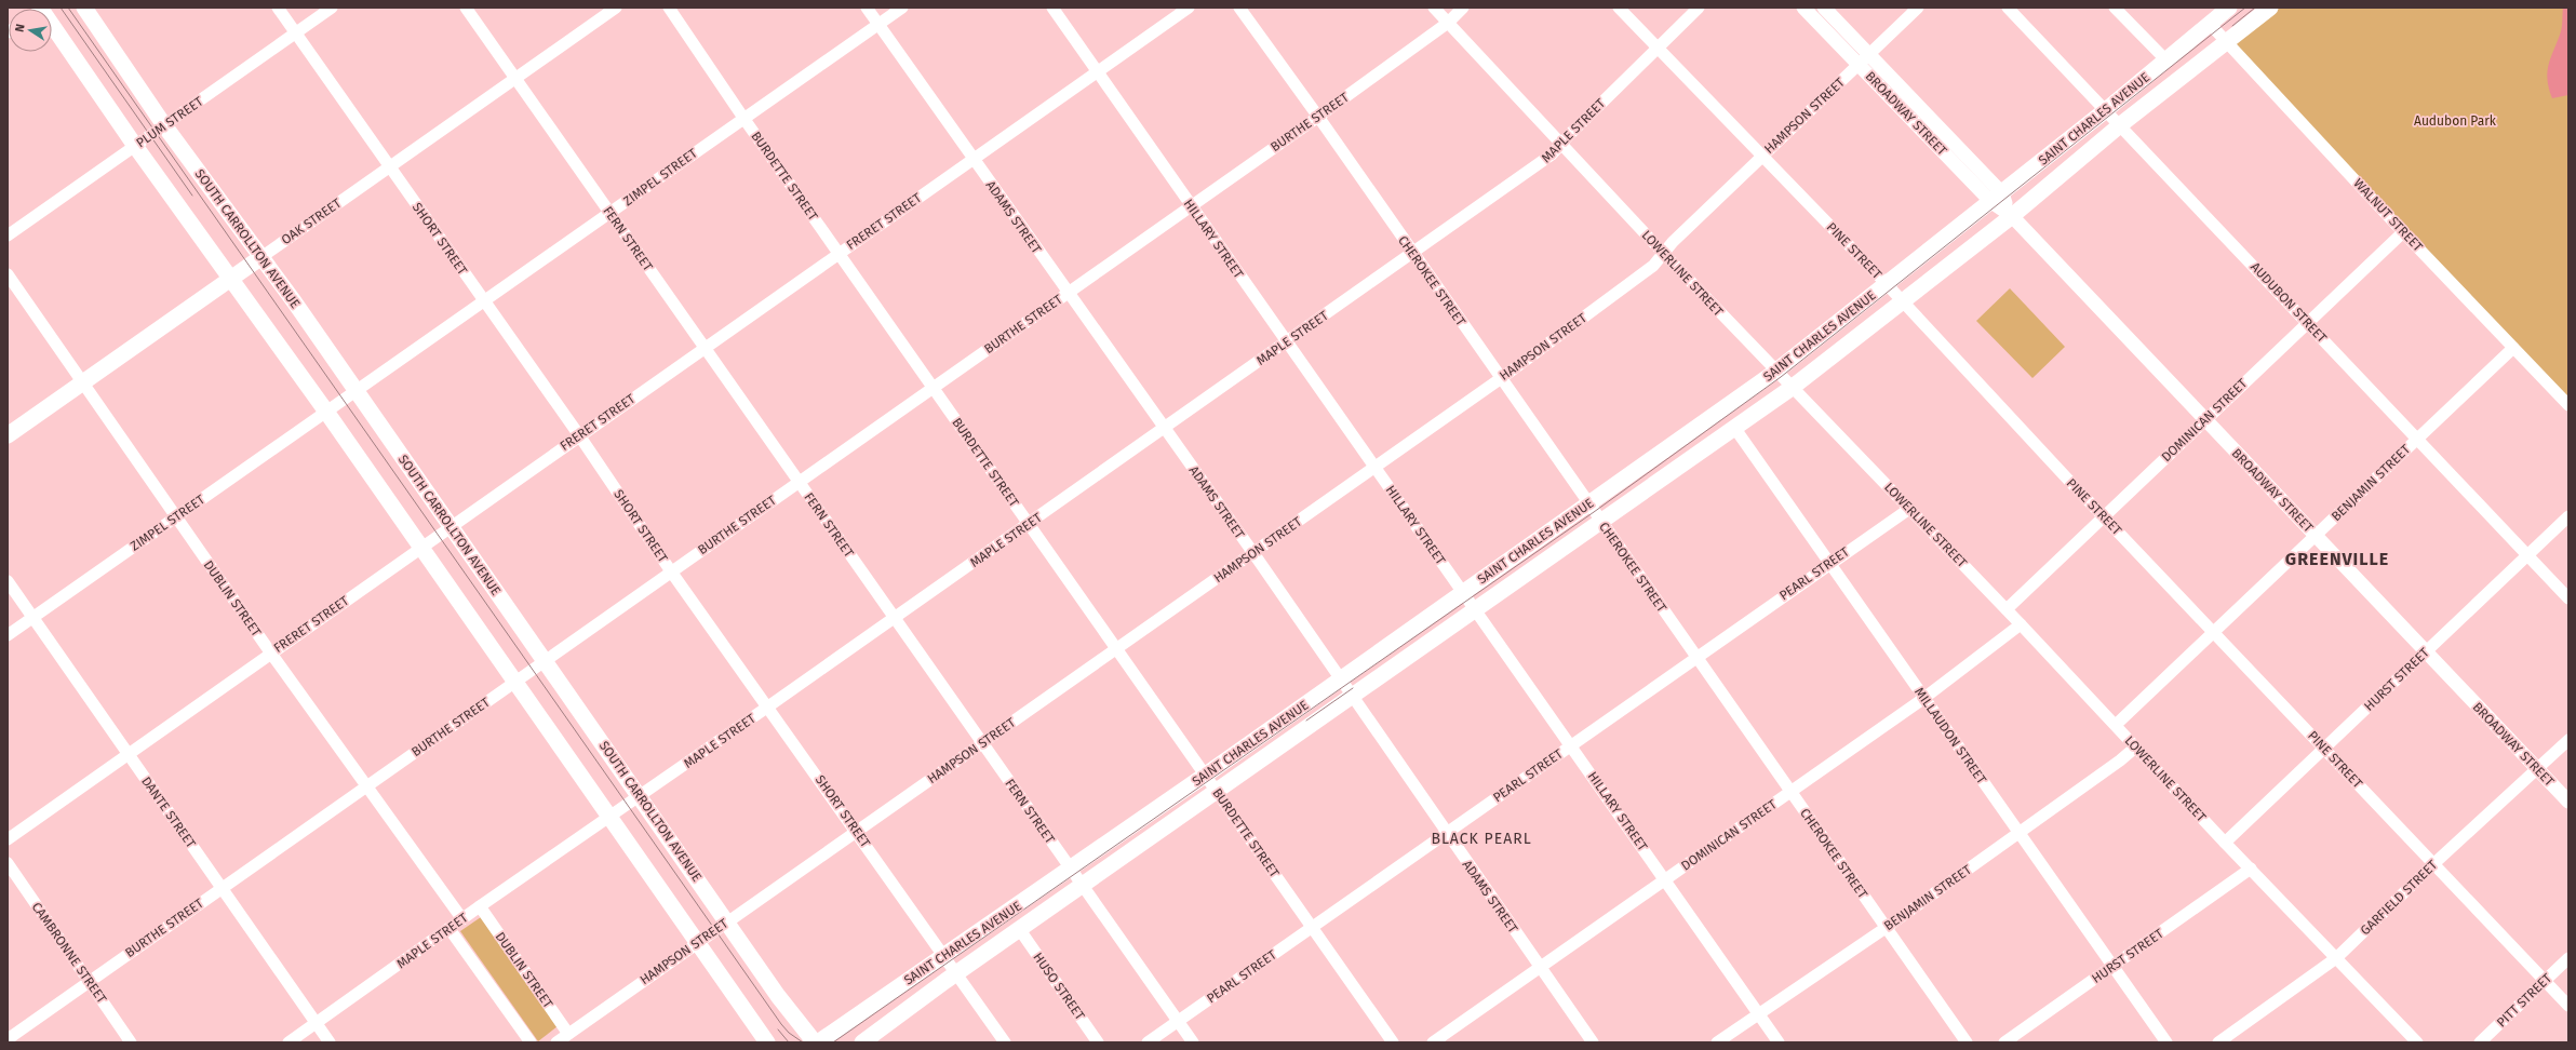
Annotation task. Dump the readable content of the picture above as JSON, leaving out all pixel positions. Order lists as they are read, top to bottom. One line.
{"streets":{"main road":["SAINT CHARLES AVENUE","OAK STREET","SOUTH CARROLLTON AVENUE"],"street":["BROADWAY STREET","HAMPSON STREET","PLUM STREET","BURTHE STREET","MAPLE STREET","BURDETTE STREET","ZIMPEL STREET","WALNUT STREET","ADAMS STREET","FRERET STREET","SHORT STREET","FERN STREET","HILLARY STREET","PINE STREET","LOWERLINE STREET","CHEROKEE STREET","AUDUBON STREET","DOMINICAN STREET","BENJAMIN STREET","PEARL STREET","DUBLIN STREET","HURST STREET","MILLAUDON STREET","DANTE STREET","GARFIELD STREET","CAMBRONNE STREET","HUSO STREET","PITT STREET"]},"crossings":[["BROADWAY STREET","HAMPSON STREET"],["BROADWAY STREET","SAINT CHARLES AVENUE"],["BROADWAY STREET","DOMINICAN STREET"],["BROADWAY STREET","BENJAMIN STREET"],["BROADWAY STREET","HURST STREET"],["BROADWAY STREET","GARFIELD STREET"],["HAMPSON STREET","BURDETTE STREET"],["HAMPSON STREET","ADAMS STREET"],["HAMPSON STREET","SOUTH CARROLLTON AVENUE"],["HAMPSON STREET","SHORT STREET"],["HAMPSON STREET","FERN STREET"],["HAMPSON STREET","HILLARY STREET"],["HAMPSON STREET","PINE STREET"],["HAMPSON STREET","LOWERLINE STREET"],["HAMPSON STREET","CHEROKEE STREET"],["HAMPSON STREET","DUBLIN STREET"],["SAINT CHARLES AVENUE","BURDETTE STREET"],["SAINT CHARLES AVENUE","WALNUT STREET"],["SAINT CHARLES AVENUE","ADAMS STREET"],["SAINT CHARLES AVENUE","SOUTH CARROLLTON AVENUE"],["SAINT CHARLES AVENUE","SHORT STREET"],["SAINT CHARLES AVENUE","FERN STREET"],["SAINT CHARLES AVENUE","HILLARY STREET"],["SAINT CHARLES AVENUE","PINE STREET"],["SAINT CHARLES AVENUE","LOWERLINE STREET"],["SAINT CHARLES AVENUE","CHEROKEE STREET"],["SAINT CHARLES AVENUE","AUDUBON STREET"],["SAINT CHARLES AVENUE","MILLAUDON STREET"],["SAINT CHARLES AVENUE","HUSO STREET"],["PLUM STREET","SOUTH CARROLLTON AVENUE"],["PLUM STREET","SHORT STREET"],["BURTHE STREET","BURDETTE STREET"],["BURTHE STREET","ADAMS STREET"],["BURTHE STREET","SOUTH CARROLLTON AVENUE"],["BURTHE STREET","SHORT STREET"],["BURTHE STREET","FERN STREET"],["BURTHE STREET","HILLARY STREET"],["BURTHE STREET","LOWERLINE STREET"],["BURTHE STREET","CHEROKEE STREET"],["BURTHE STREET","DUBLIN STREET"],["BURTHE STREET","DANTE STREET"],["BURTHE STREET","CAMBRONNE STREET"],["MAPLE STREET","BURDETTE STREET"],["MAPLE STREET","ADAMS STREET"],["MAPLE STREET","SOUTH CARROLLTON AVENUE"],["MAPLE STREET","SHORT STREET"],["MAPLE STREET","FERN STREET"],["MAPLE STREET","HILLARY STREET"],["MAPLE STREET","PINE STREET"],["MAPLE STREET","LOWERLINE STREET"],["MAPLE STREET","CHEROKEE STREET"],["MAPLE STREET","DUBLIN STREET"],["MAPLE STREET","DANTE STREET"],["BURDETTE STREET","ZIMPEL STREET"],["BURDETTE STREET","FRERET STREET"],["BURDETTE STREET","PEARL STREET"],["ZIMPEL STREET","ADAMS STREET"],["ZIMPEL STREET","SOUTH CARROLLTON AVENUE"],["ZIMPEL STREET","SHORT STREET"],["ZIMPEL STREET","FERN STREET"],["ZIMPEL STREET","DUBLIN STREET"],["ZIMPEL STREET","DANTE STREET"],["WALNUT STREET","DOMINICAN STREET"],["WALNUT STREET","BENJAMIN STREET"],["ADAMS STREET","FRERET STREET"],["ADAMS STREET","DOMINICAN STREET"],["ADAMS STREET","PEARL STREET"],["OAK STREET","SOUTH CARROLLTON AVENUE"],["OAK STREET","SHORT STREET"],["OAK STREET","FERN STREET"],["OAK STREET","DUBLIN STREET"],["FRERET STREET","SOUTH CARROLLTON AVENUE"],["FRERET STREET","SHORT STREET"],["FRERET STREET","FERN STREET"],["FRERET STREET","HILLARY STREET"],["FRERET STREET","DUBLIN STREET"],["FRERET STREET","DANTE STREET"],["FERN STREET","PEARL STREET"],["HILLARY STREET","DOMINICAN STREET"],["HILLARY STREET","BENJAMIN STREET"],["HILLARY STREET","PEARL STREET"],["PINE STREET","DOMINICAN STREET"],["PINE STREET","BENJAMIN STREET"],["PINE STREET","HURST STREET"],["PINE STREET","GARFIELD STREET"],["PINE STREET","PITT STREET"],["LOWERLINE STREET","DOMINICAN STREET"],["LOWERLINE STREET","BENJAMIN STREET"],["LOWERLINE STREET","PEARL STREET"],["LOWERLINE STREET","HURST STREET"],["LOWERLINE STREET","GARFIELD STREET"],["CHEROKEE STREET","DOMINICAN STREET"],["CHEROKEE STREET","BENJAMIN STREET"],["CHEROKEE STREET","PEARL STREET"],["AUDUBON STREET","DOMINICAN STREET"],["AUDUBON STREET","BENJAMIN STREET"],["AUDUBON STREET","HURST STREET"],["DOMINICAN STREET","MILLAUDON STREET"],["BENJAMIN STREET","MILLAUDON STREET"],["PEARL STREET","MILLAUDON STREET"],["HURST STREET","MILLAUDON STREET"]],"districts":["GREENVILLE","BLACK PEARL"],"parks":["Audubon Park"],"north":"left"}
